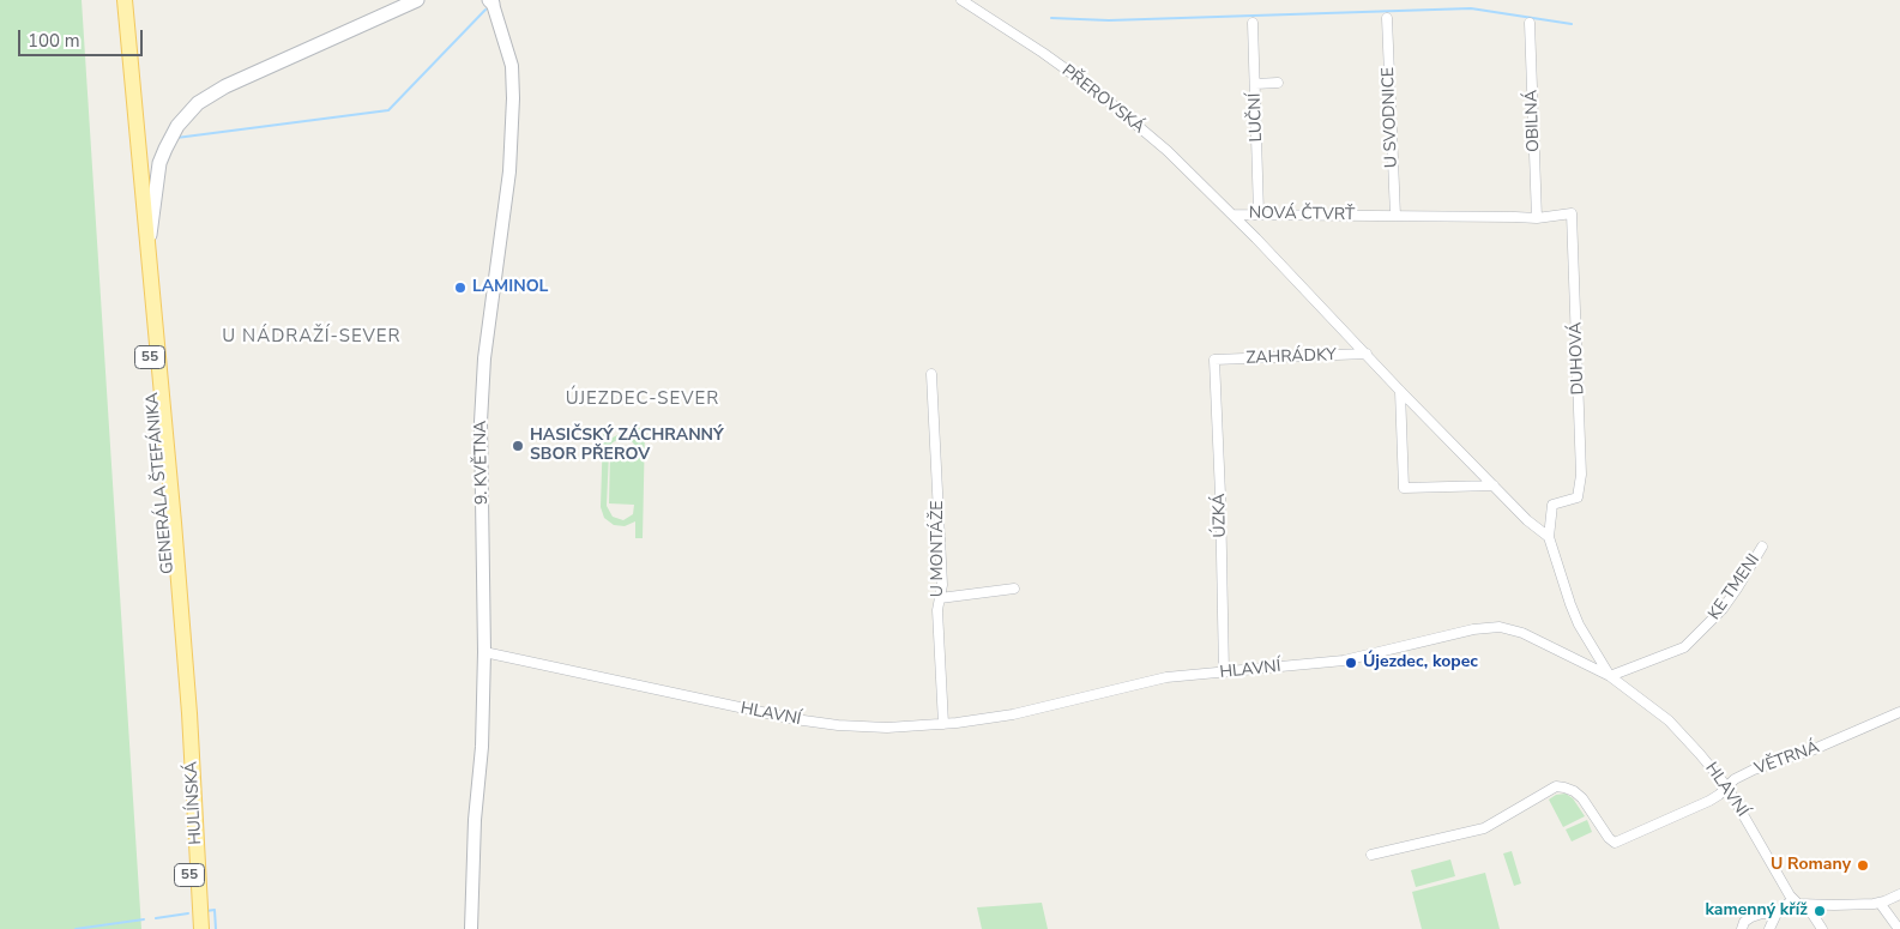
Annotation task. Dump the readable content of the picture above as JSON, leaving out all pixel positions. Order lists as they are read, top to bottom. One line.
{"streets":{"main road":["55","GENERÁLA ŠTEFÁNIKA","HULÍNSKÁ"],"street":["PŘEROVSKÁ","LUČNÍ","U SVODNICE","OBILNÁ","NOVÁ ČTVRŤ","ZAHRÁDKY","DUHOVÁ","9. KVĚTNA","ÚZKÁ","U MONTÁŽE","KE TMENI","HLAVNÍ","VĚTRNÁ"]},"crossings":[["PŘEROVSKÁ","NOVÁ ČTVRŤ"],["LUČNÍ","NOVÁ ČTVRŤ"],["U SVODNICE","NOVÁ ČTVRŤ"],["OBILNÁ","NOVÁ ČTVRŤ"],["NOVÁ ČTVRŤ","ZAHRÁDKY"],["NOVÁ ČTVRŤ","DUHOVÁ"],["ZAHRÁDKY","ÚZKÁ"],["9. KVĚTNA","HLAVNÍ"],["GENERÁLA ŠTEFÁNIKA","HULÍNSKÁ"],["ÚZKÁ","HLAVNÍ"],["U MONTÁŽE","HLAVNÍ"],["KE TMENI","HLAVNÍ"],["HLAVNÍ","VĚTRNÁ"]],"districts":["U NÁDRAŽÍ-SEVER","ÚJEZDEC-SEVER"],"places":["LAMINOL","HASIČSKÝ ZÁCHRANNÝ SBOR PŘEROV","Újezdec, kopec","U Romany","kamenný kříž"],"scale_bar":"100 m"}
